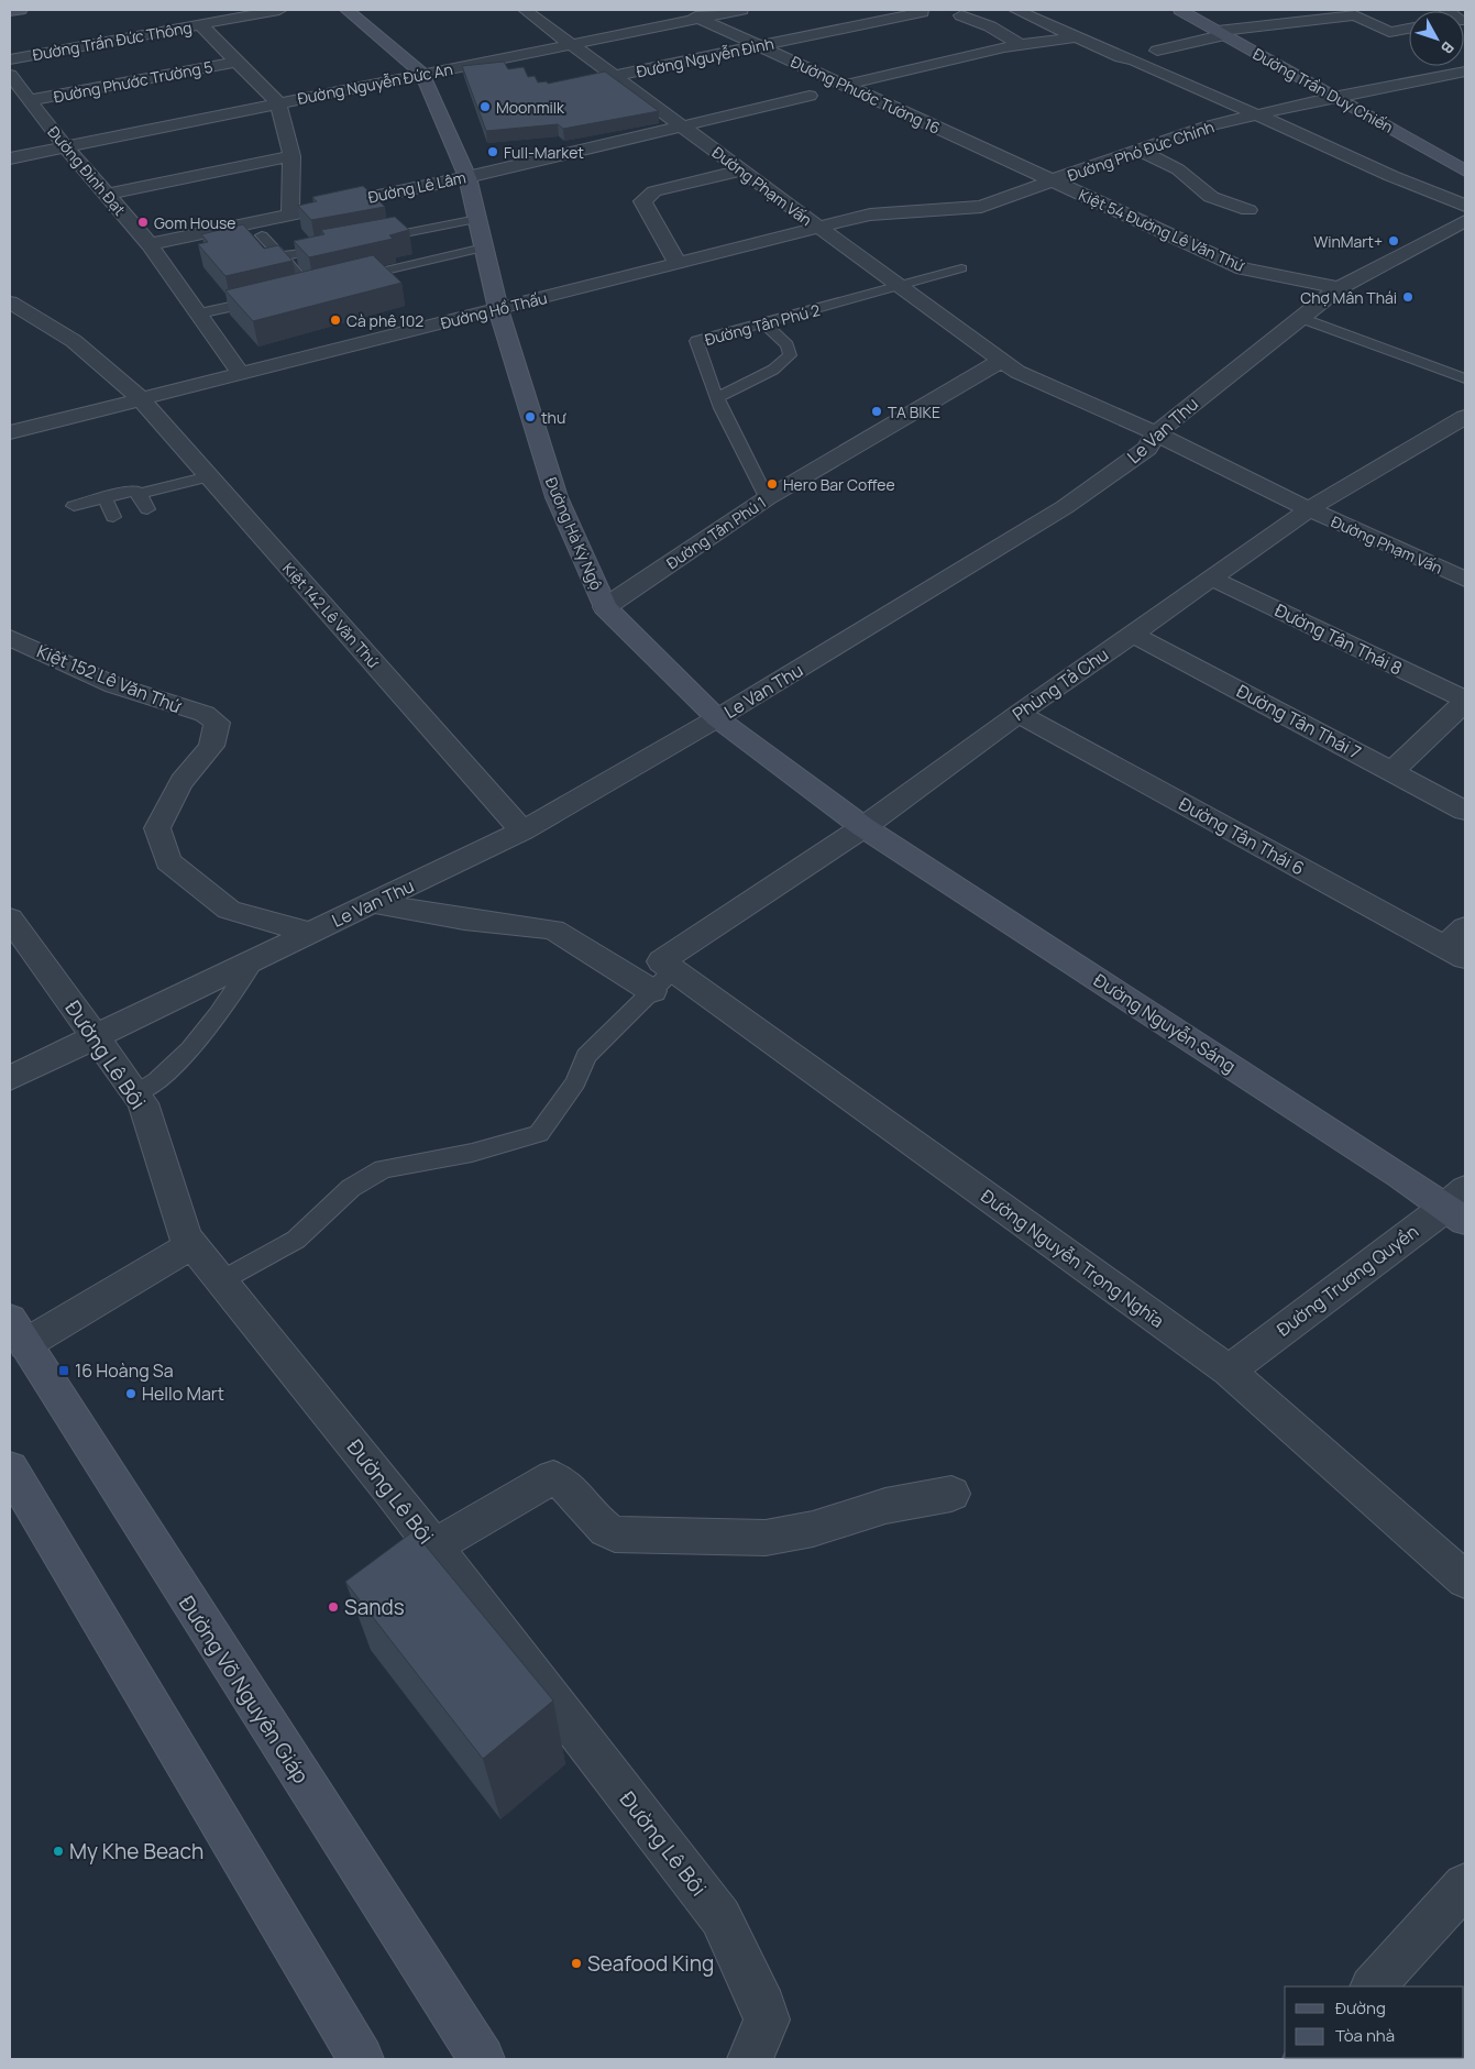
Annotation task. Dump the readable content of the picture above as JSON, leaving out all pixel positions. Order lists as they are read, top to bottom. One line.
{"streets":{"street":["Đường Trần Đức Thông","Đường Nguyễn Đình","Đường Phước Trường 5","Đường Nguyễn Đức An","Đường Trần Duy Chiến","Đường Phước Tường 16","Đường Phó Đức Chính","Đường Đinh Đạt","Đường Phạm Vấn","Đường Lê Lâm","Kiệt 54 Đường Lê Văn Thứ","Đường Hồ Thấu","Le Van Thu","Đường Tân Phú 1","Đường Hà Kỳ Ngộ","Kiệt 142 Lê Văn Thứ","Đường Tân Thái 8","Kiệt 152 Lê Văn Thứ","Phùng Tả Chu","Đường Tân Thái 7","Đường Tân Thái 6","Đường Nguyễn Sáng","Đường Lê Bôi","Đường Nguyễn Trọng Nghĩa","Đường Trương Quyền","Đường Võ Nguyên Giáp"],"lane":["Đường Tân Phú 2"]},"crossings":[["Đường Nguyễn Đình","Đường Phước Tường 16"],["Đường Nguyễn Đình","Đường Phạm Vấn"],["Đường Phước Trường 5","Đường Đinh Đạt"],["Đường Nguyễn Đức An","Đường Phước Tường 16"],["Đường Nguyễn Đức An","Đường Đinh Đạt"],["Đường Nguyễn Đức An","Đường Phạm Vấn"],["Đường Nguyễn Đức An","Đường Hà Kỳ Ngộ"],["Đường Trần Duy Chiến","Đường Phó Đức Chính"],["Đường Phước Tường 16","Đường Phó Đức Chính"],["Đường Phước Tường 16","Kiệt 54 Đường Lê Văn Thứ"],["Đường Phó Đức Chính","Đường Phạm Vấn"],["Đường Phó Đức Chính","Kiệt 54 Đường Lê Văn Thứ"],["Đường Phó Đức Chính","Đường Hồ Thấu"],["Đường Đinh Đạt","Đường Lê Lâm"],["Đường Đinh Đạt","Đường Hồ Thấu"],["Đường Phạm Vấn","Đường Lê Lâm"],["Đường Phạm Vấn","Đường Hồ Thấu"],["Đường Phạm Vấn","Đường Tân Phú 2"],["Đường Phạm Vấn","Le Van Thu"],["Đường Phạm Vấn","Đường Tân Phú 1"],["Đường Phạm Vấn","Phùng Tả Chu"],["Đường Lê Lâm","Đường Hà Kỳ Ngộ"],["Kiệt 54 Đường Lê Văn Thứ","Le Van Thu"],["Đường Hồ Thấu","Đường Hà Kỳ Ngộ"],["Đường Hồ Thấu","Kiệt 142 Lê Văn Thứ"],["Đường Tân Phú 2","Đường Tân Phú 1"],["Le Van Thu","Đường Hà Kỳ Ngộ"],["Le Van Thu","Kiệt 142 Lê Văn Thứ"],["Le Van Thu","Kiệt 152 Lê Văn Thứ"],["Le Van Thu","Đường Lê Bôi"],["Le Van Thu","Đường Nguyễn Trọng Nghĩa"],["Đường Tân Phú 1","Đường Hà Kỳ Ngộ"],["Đường Hà Kỳ Ngộ","Phùng Tả Chu"],["Đường Hà Kỳ Ngộ","Đường Nguyễn Sáng"],["Đường Tân Thái 8","Phùng Tả Chu"],["Phùng Tả Chu","Đường Tân Thái 7"],["Phùng Tả Chu","Đường Tân Thái 6"],["Phùng Tả Chu","Đường Nguyễn Sáng"],["Phùng Tả Chu","Đường Nguyễn Trọng Nghĩa"],["Đường Nguyễn Sáng","Đường Trương Quyền"],["Đường Nguyễn Trọng Nghĩa","Đường Trương Quyền"]],"places":{"other":["Moonmilk","Full-Market","Gom House","WinMart+","Chợ Mân Thái","Cà phê 102","TA BIKE","thư","Hero Bar Coffee","Hello Mart","Sands","My Khe Beach","Seafood King"],"transit":["16 Hoàng Sa"]},"legend":["Đường","Tòa nhà"],"north":"bottom right"}
